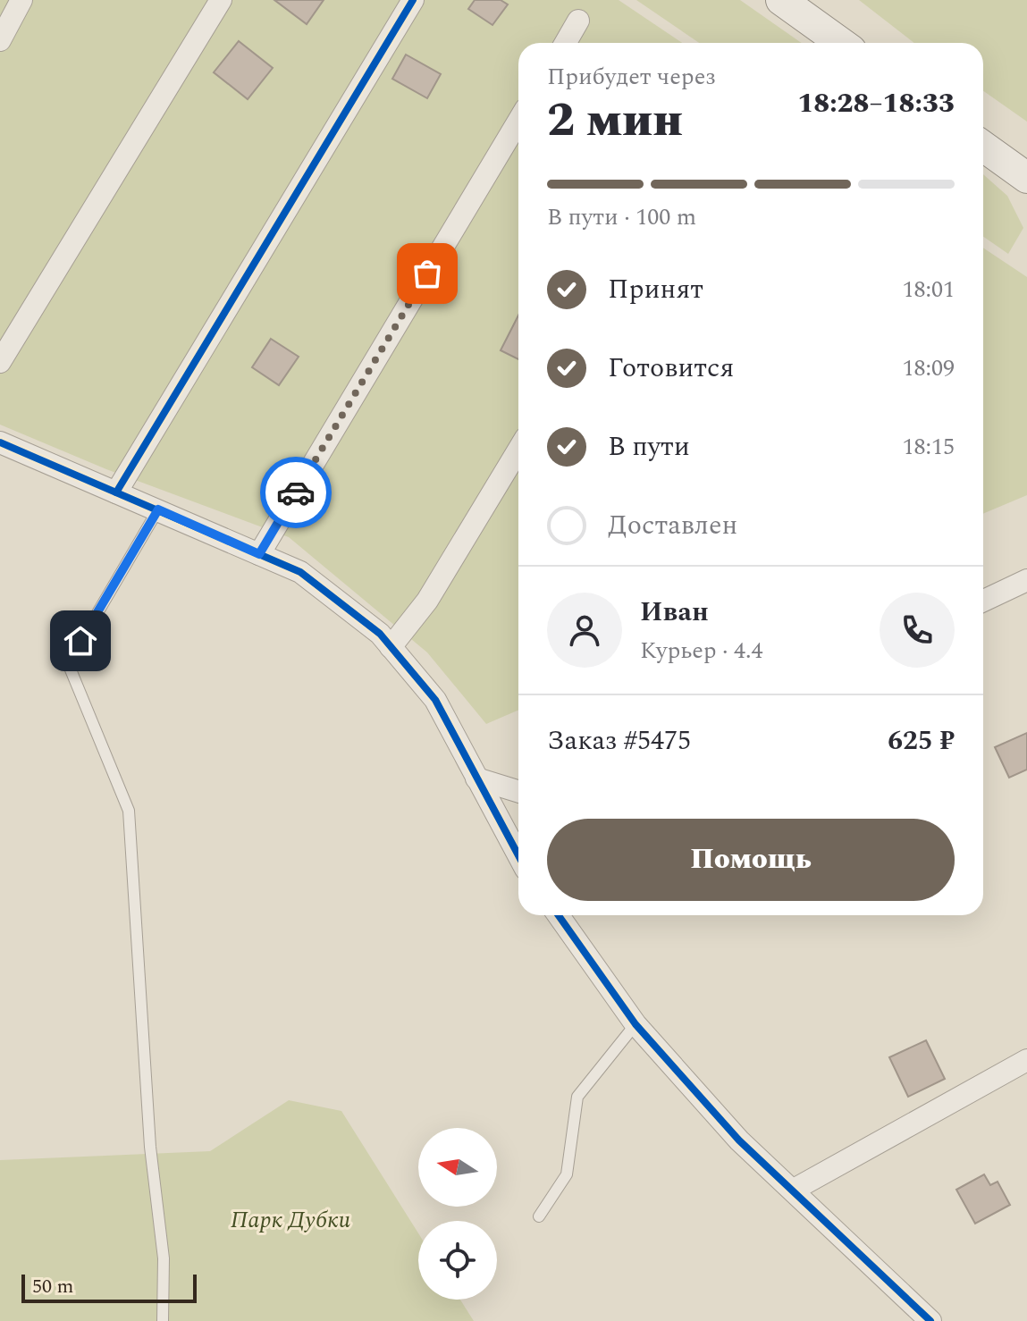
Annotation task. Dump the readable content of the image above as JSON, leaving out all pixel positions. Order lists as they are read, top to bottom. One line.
{"parks":["Парк Дубки"],"scale_bar":"50 m","north":"left","page":{"heading":["2 мин","Прибудет через","18:28–18:33"],"panel":["Иван","Курьер · 4.4","Заказ #5475","625 ₽"],"bar":"В пути · 100 m","list":[["Принят","18:01"],["Готовится","18:09"],["В пути","18:15"],"Доставлен"],"buttons":"Помощь","scale":"50 m"}}
